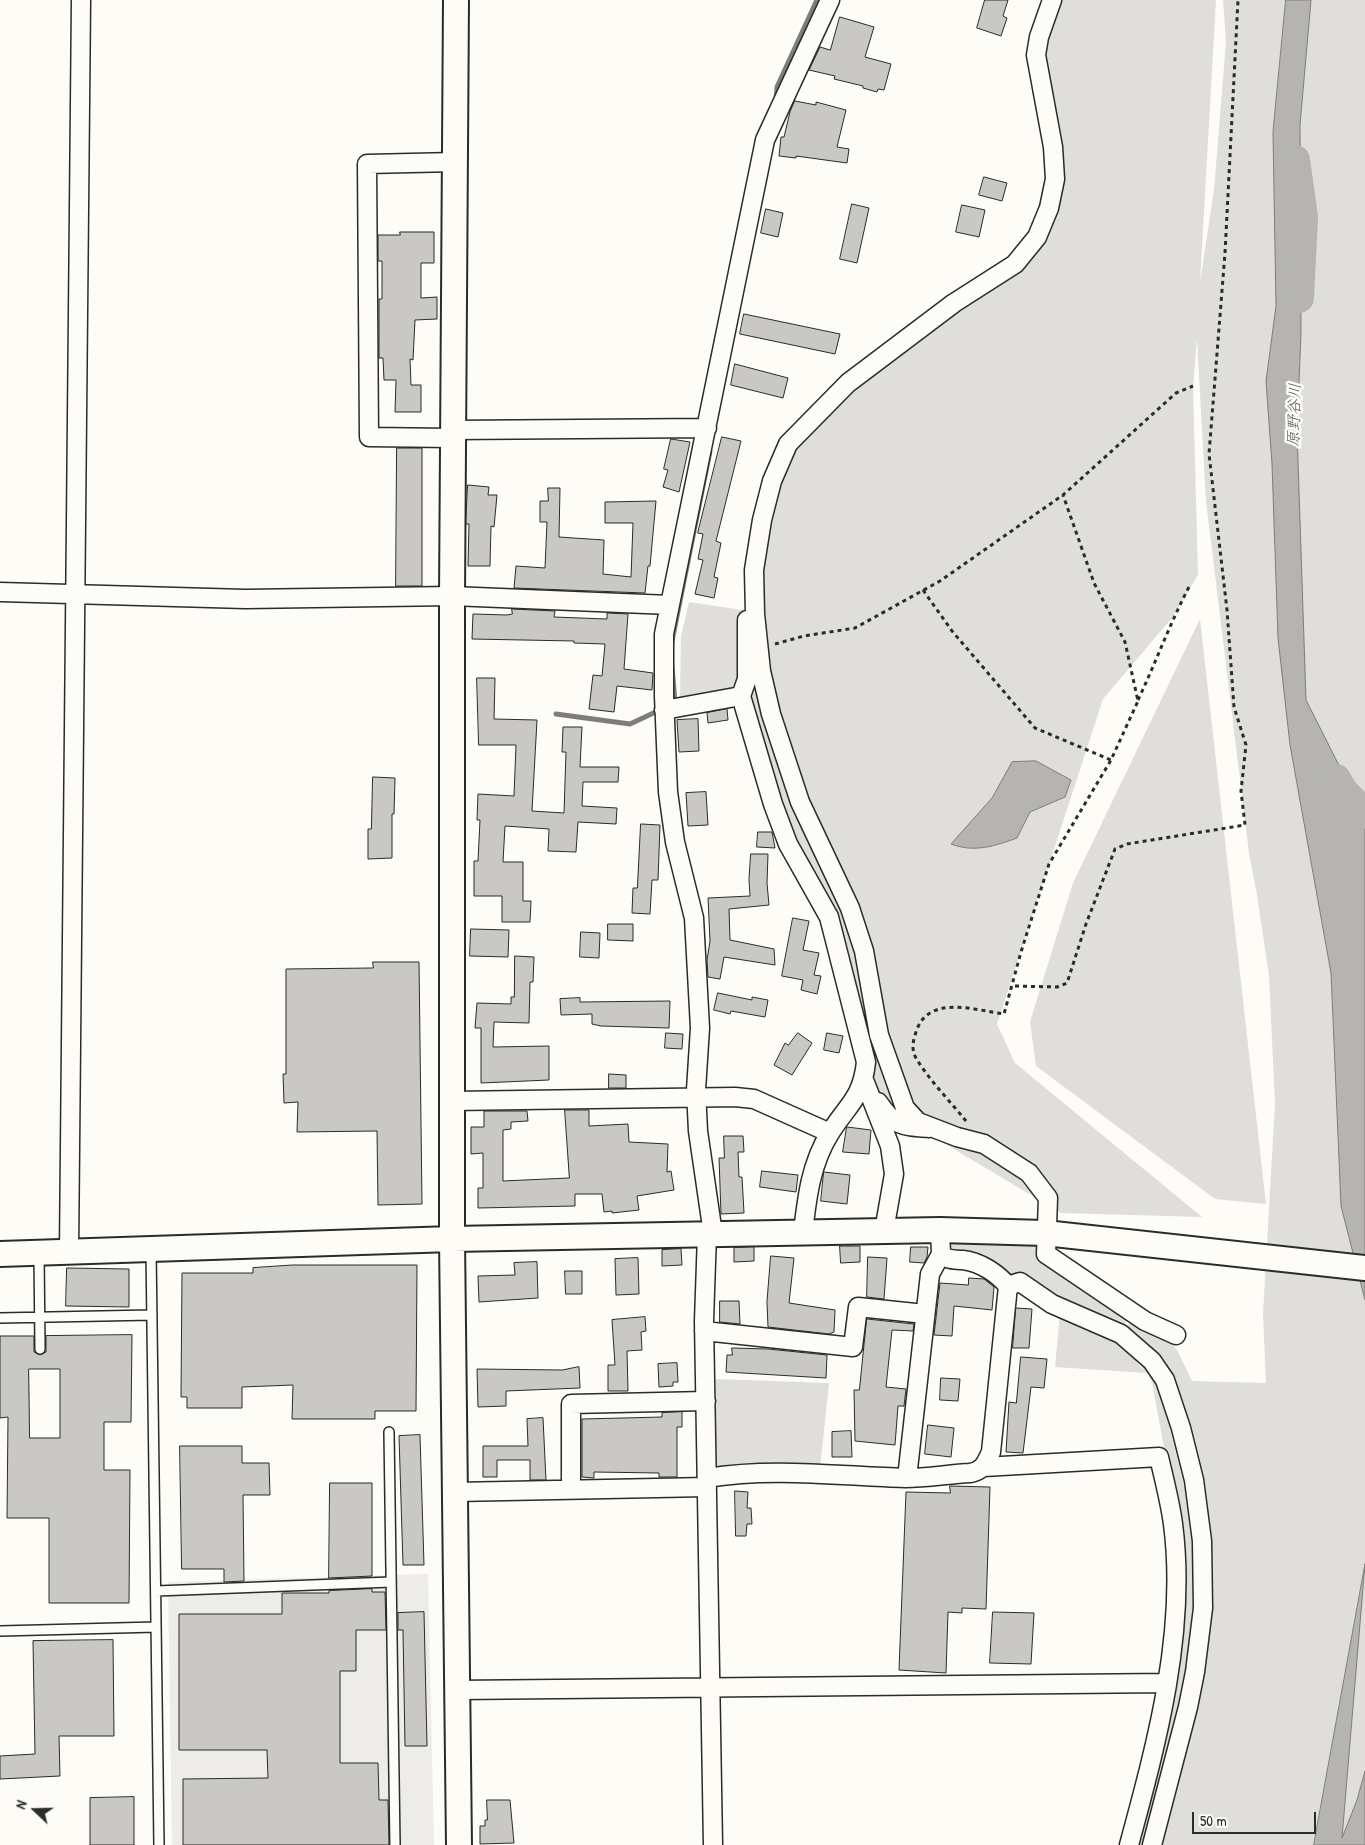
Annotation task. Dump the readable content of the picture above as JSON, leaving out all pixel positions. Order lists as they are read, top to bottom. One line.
{"water":["原野谷川"],"scale_bar":"50 m","north":"left"}
